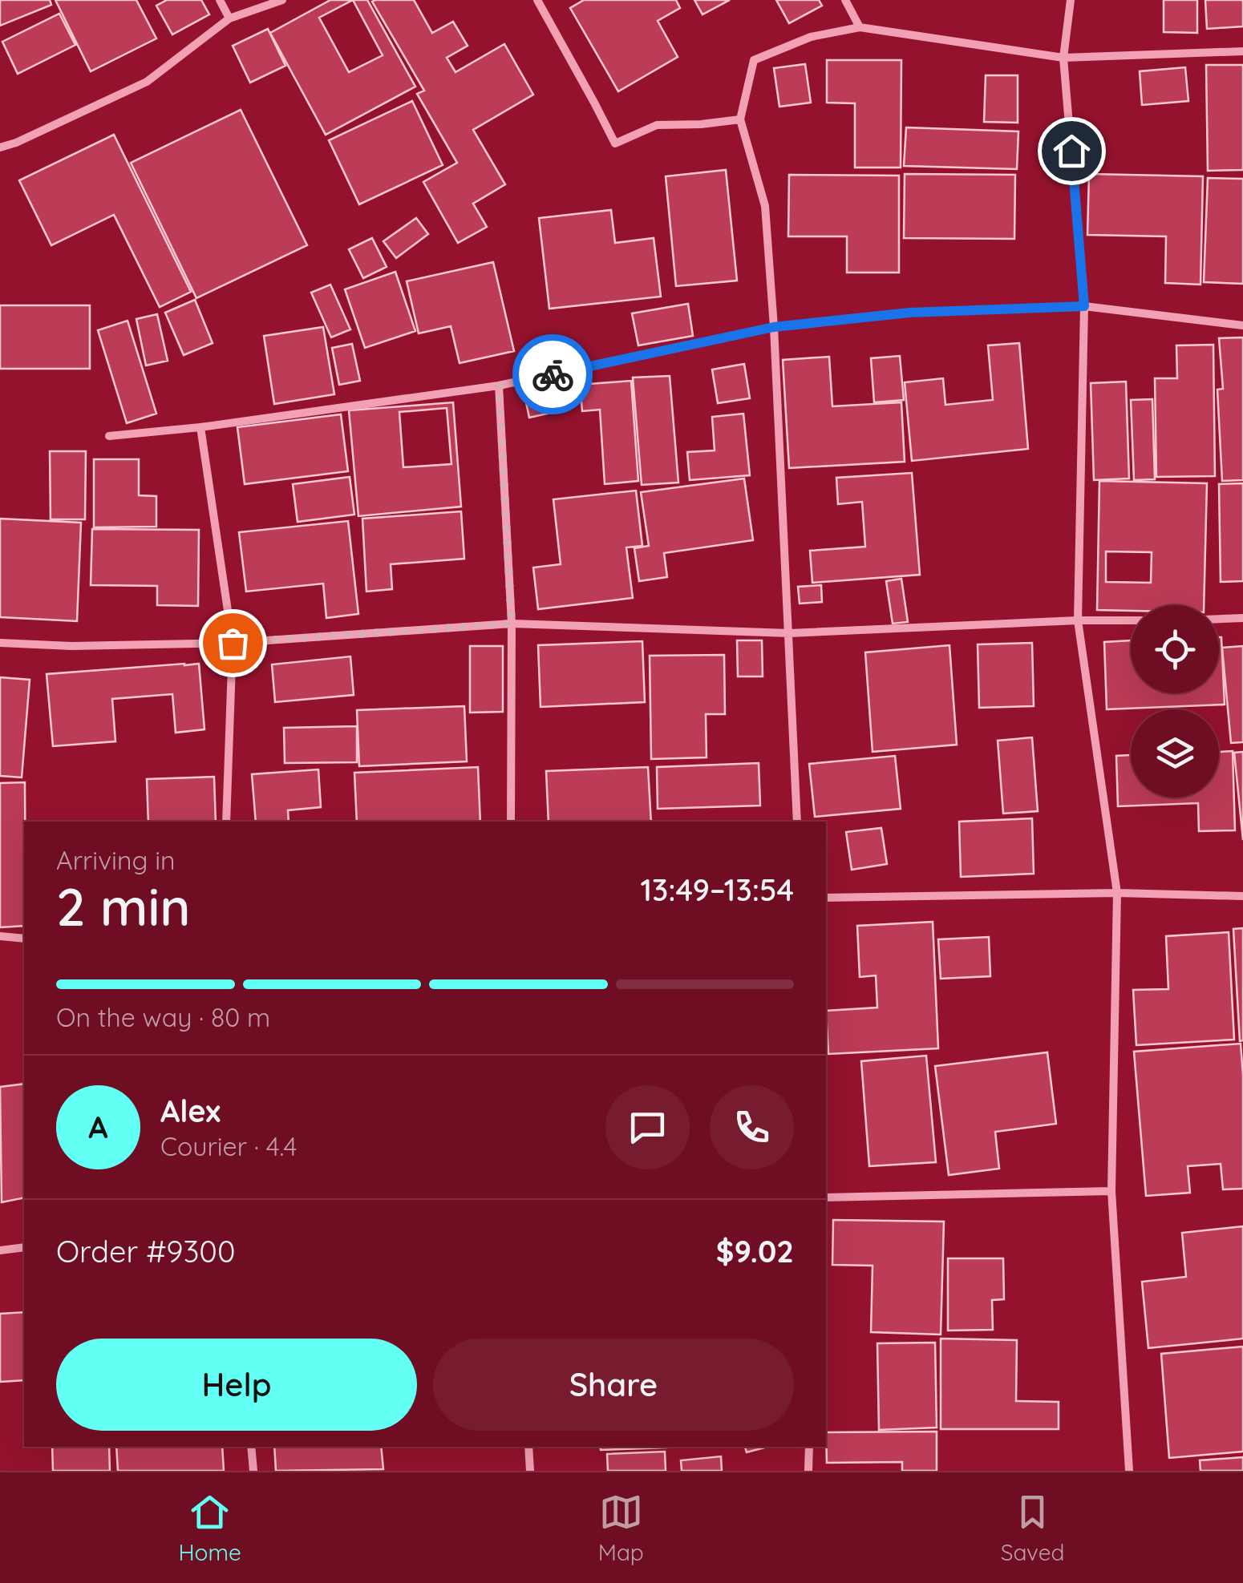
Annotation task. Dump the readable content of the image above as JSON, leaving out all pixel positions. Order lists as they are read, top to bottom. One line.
{"page":{"heading":["2 min","Arriving in","13:49–13:54"],"panel":["Alex","Courier · 4.4","Order #9300","$9.02"],"bar":"On the way · 80 m","round":"A","buttons":["Help","Share"],"tabs":["Home","Map","Saved"]}}
